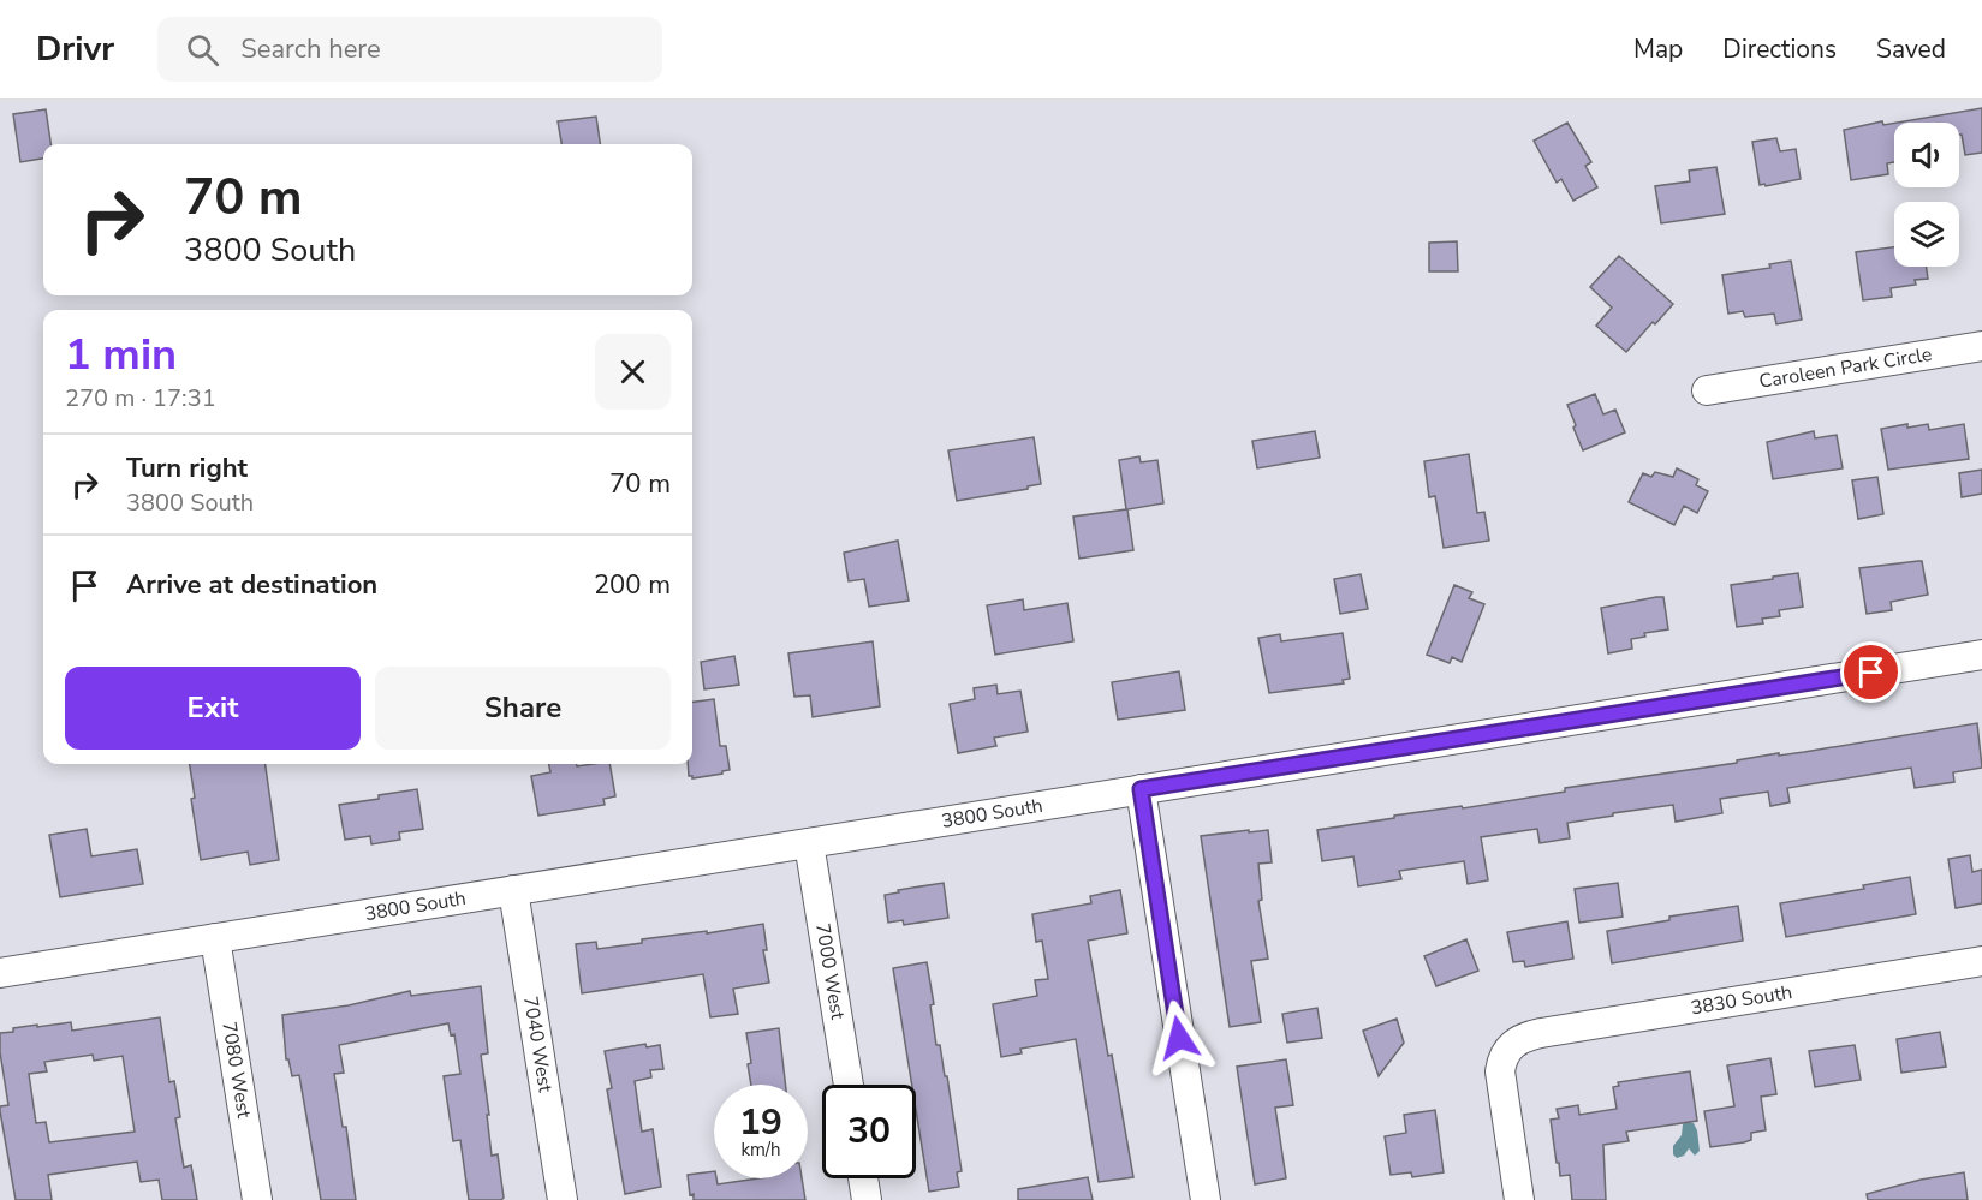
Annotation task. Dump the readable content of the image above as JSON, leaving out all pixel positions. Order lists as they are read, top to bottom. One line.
{"streets":{"street":["Caroleen Park Circle","3800 South","7000 West","3830 South","7040 West","7080 West"]},"crossings":[["3800 South","7000 West"],["3800 South","7040 West"],["3800 South","7080 West"]],"page":{"header":"Drivr","search":"Search here","nav":["Map","Directions","Saved"],"turn":["70 m","3800 South"],"heading":["1 min","270 m · 17:31"],"list":[{"name":"Turn right","note":"3800 South","value":"70 m"},{"name":"Arrive at destination","value":"200 m"}],"buttons":["Exit","Share"],"speed":"19 km/h","limit":"30"}}
